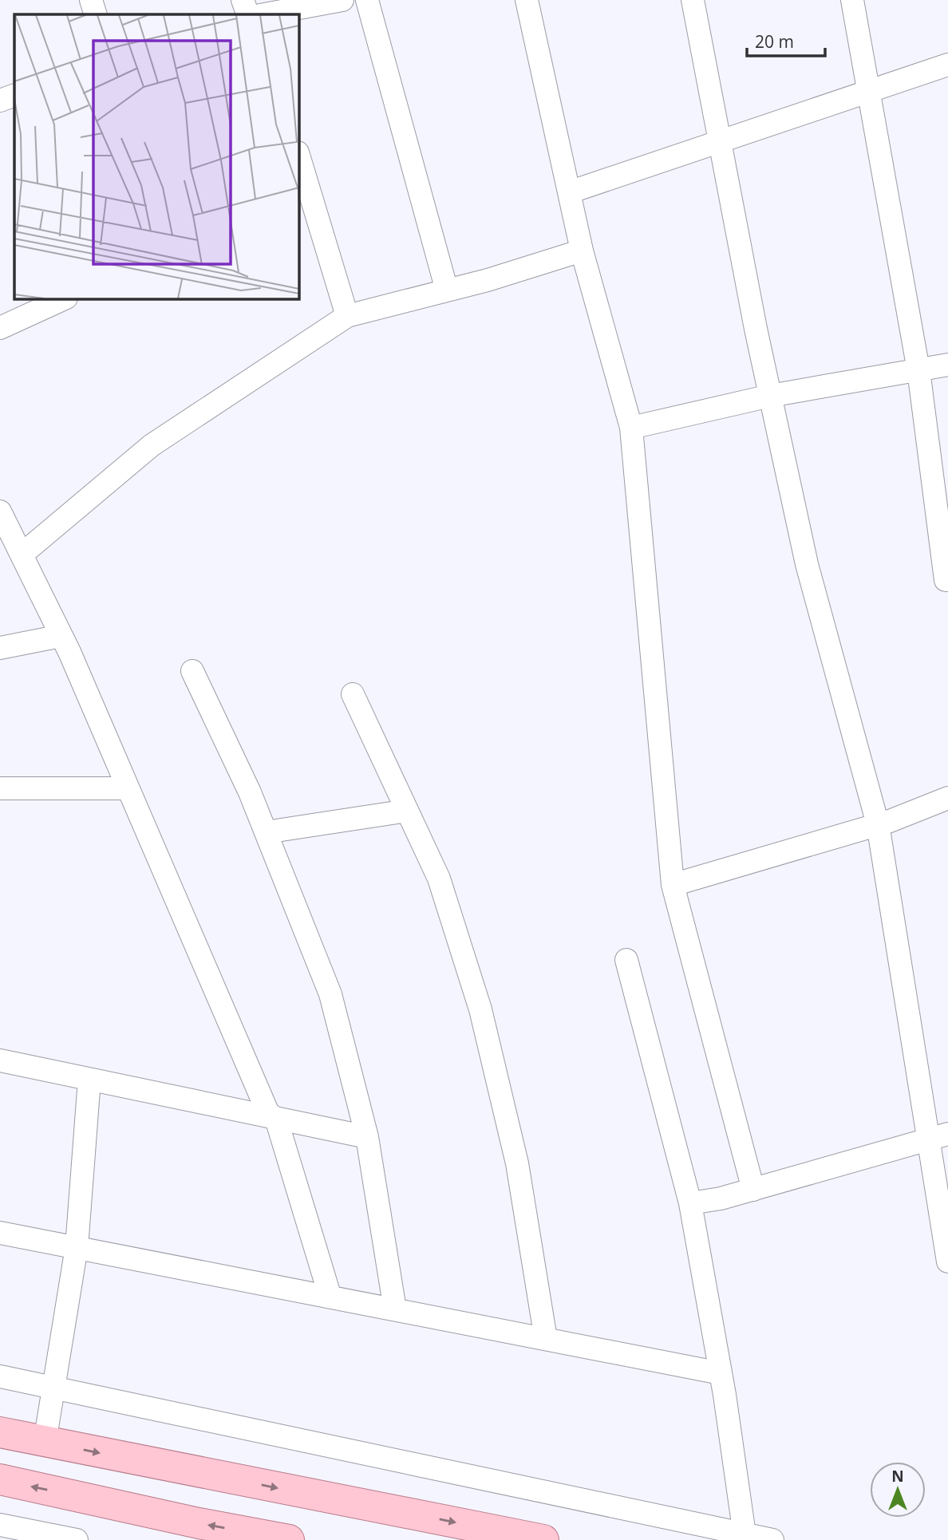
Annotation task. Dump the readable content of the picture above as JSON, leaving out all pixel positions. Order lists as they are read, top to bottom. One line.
{"scale_bar":"20 m","north":"top"}
